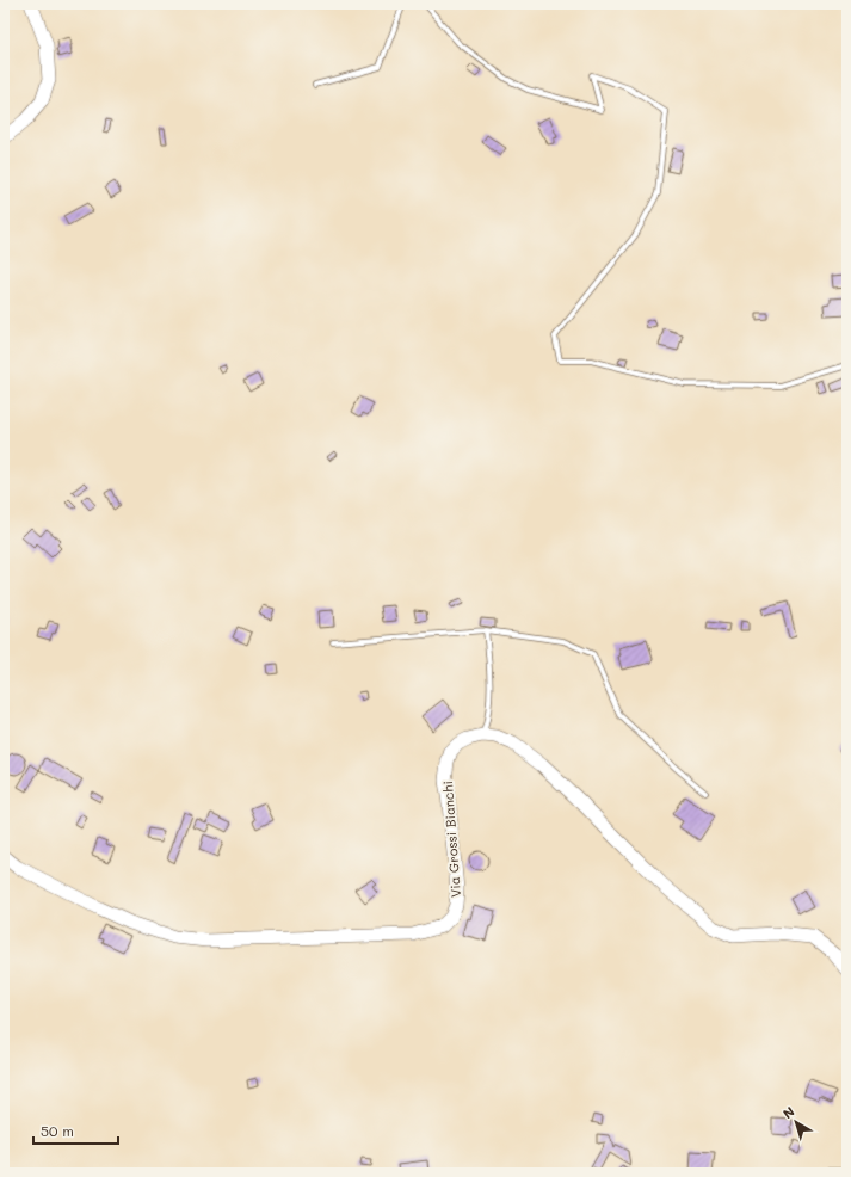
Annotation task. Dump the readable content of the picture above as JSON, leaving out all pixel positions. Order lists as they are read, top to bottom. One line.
{"streets":{"main road":["Via Grossi Bianchi"]},"scale_bar":"50 m","north":"top left"}
